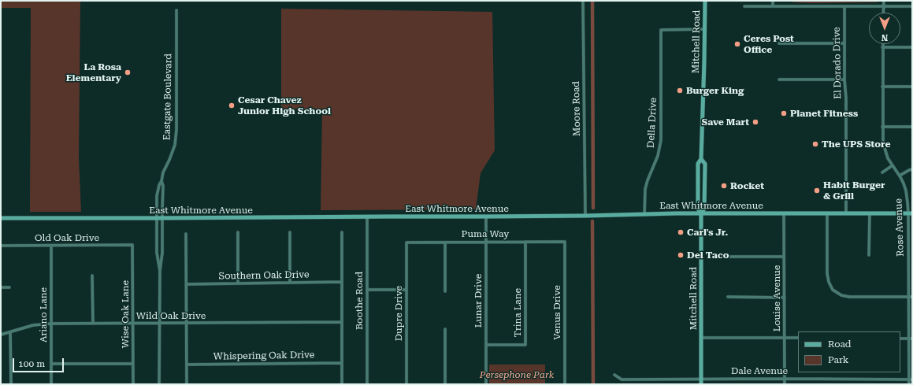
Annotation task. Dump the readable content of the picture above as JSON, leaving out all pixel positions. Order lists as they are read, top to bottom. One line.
{"streets":{"main road":["Mitchell Road","East Whitmore Avenue"],"street":["El Dorado Drive","Eastgate Boulevard","Moore Road","Della Drive","Rose Avenue","Puma Way","Old Oak Drive","Southern Oak Drive","Louise Avenue","Boothe Road","Lunar Drive","Trina Lane","Venus Drive","Dupre Drive","Wise Oak Lane","Ariano Lane","Wild Oak Drive","Whispering Oak Drive","Dale Avenue"]},"crossings":[["Mitchell Road","Della Drive"],["Mitchell Road","East Whitmore Avenue"],["Mitchell Road","Dale Avenue"],["El Dorado Drive","East Whitmore Avenue"],["Eastgate Boulevard","East Whitmore Avenue"],["Eastgate Boulevard","Wild Oak Drive"],["Moore Road","East Whitmore Avenue"],["Della Drive","East Whitmore Avenue"],["East Whitmore Avenue","Rose Avenue"],["East Whitmore Avenue","Louise Avenue"],["East Whitmore Avenue","Boothe Road"],["East Whitmore Avenue","Lunar Drive"],["Rose Avenue","Dale Avenue"],["Puma Way","Lunar Drive"],["Puma Way","Trina Lane"],["Puma Way","Venus Drive"],["Puma Way","Dupre Drive"],["Old Oak Drive","Wise Oak Lane"],["Old Oak Drive","Ariano Lane"],["Louise Avenue","Dale Avenue"],["Lunar Drive","Trina Lane"],["Wise Oak Lane","Wild Oak Drive"],["Ariano Lane","Wild Oak Drive"]],"parks":["Persephone Park"],"places":["Ceres Post Office","La Rosa Elementary","Burger King","Cesar Chavez Junior High School","Planet Fitness","Save Mart","The UPS Store","Rocket","Habit Burger & Grill","Carl's Jr.","Del Taco"],"legend":["Road","Park"],"scale_bar":"100 m","north":"bottom"}
